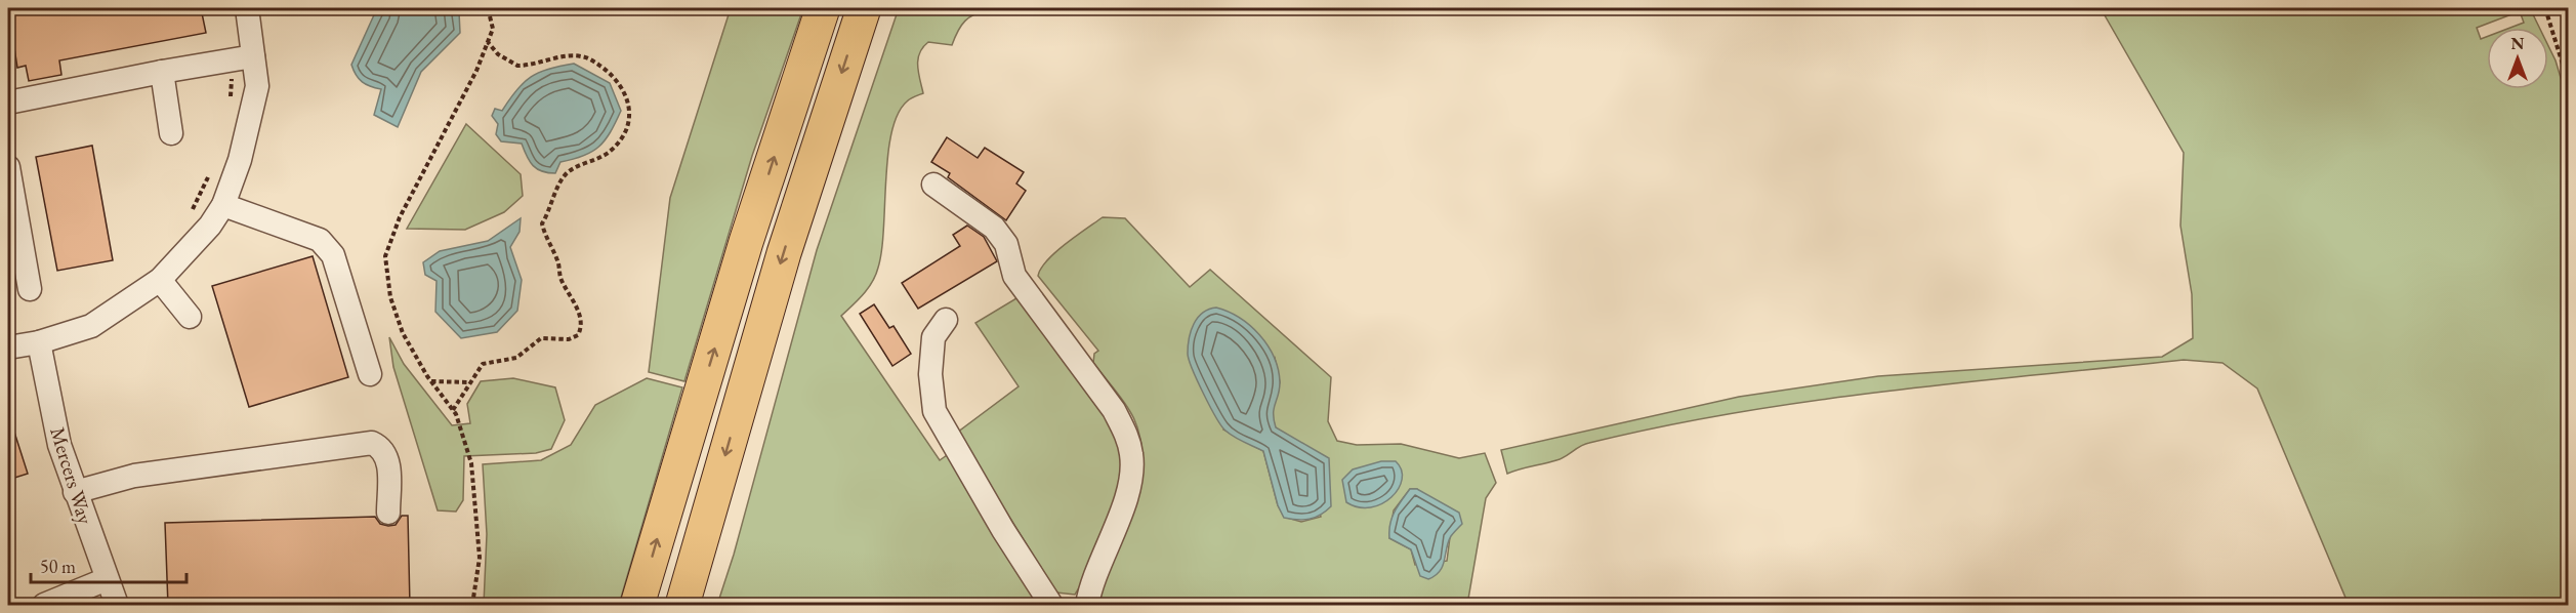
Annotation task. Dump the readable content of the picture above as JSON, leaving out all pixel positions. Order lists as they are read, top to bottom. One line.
{"streets":{"street":["Mercers Way"]},"scale_bar":"50 m","north":"top"}
